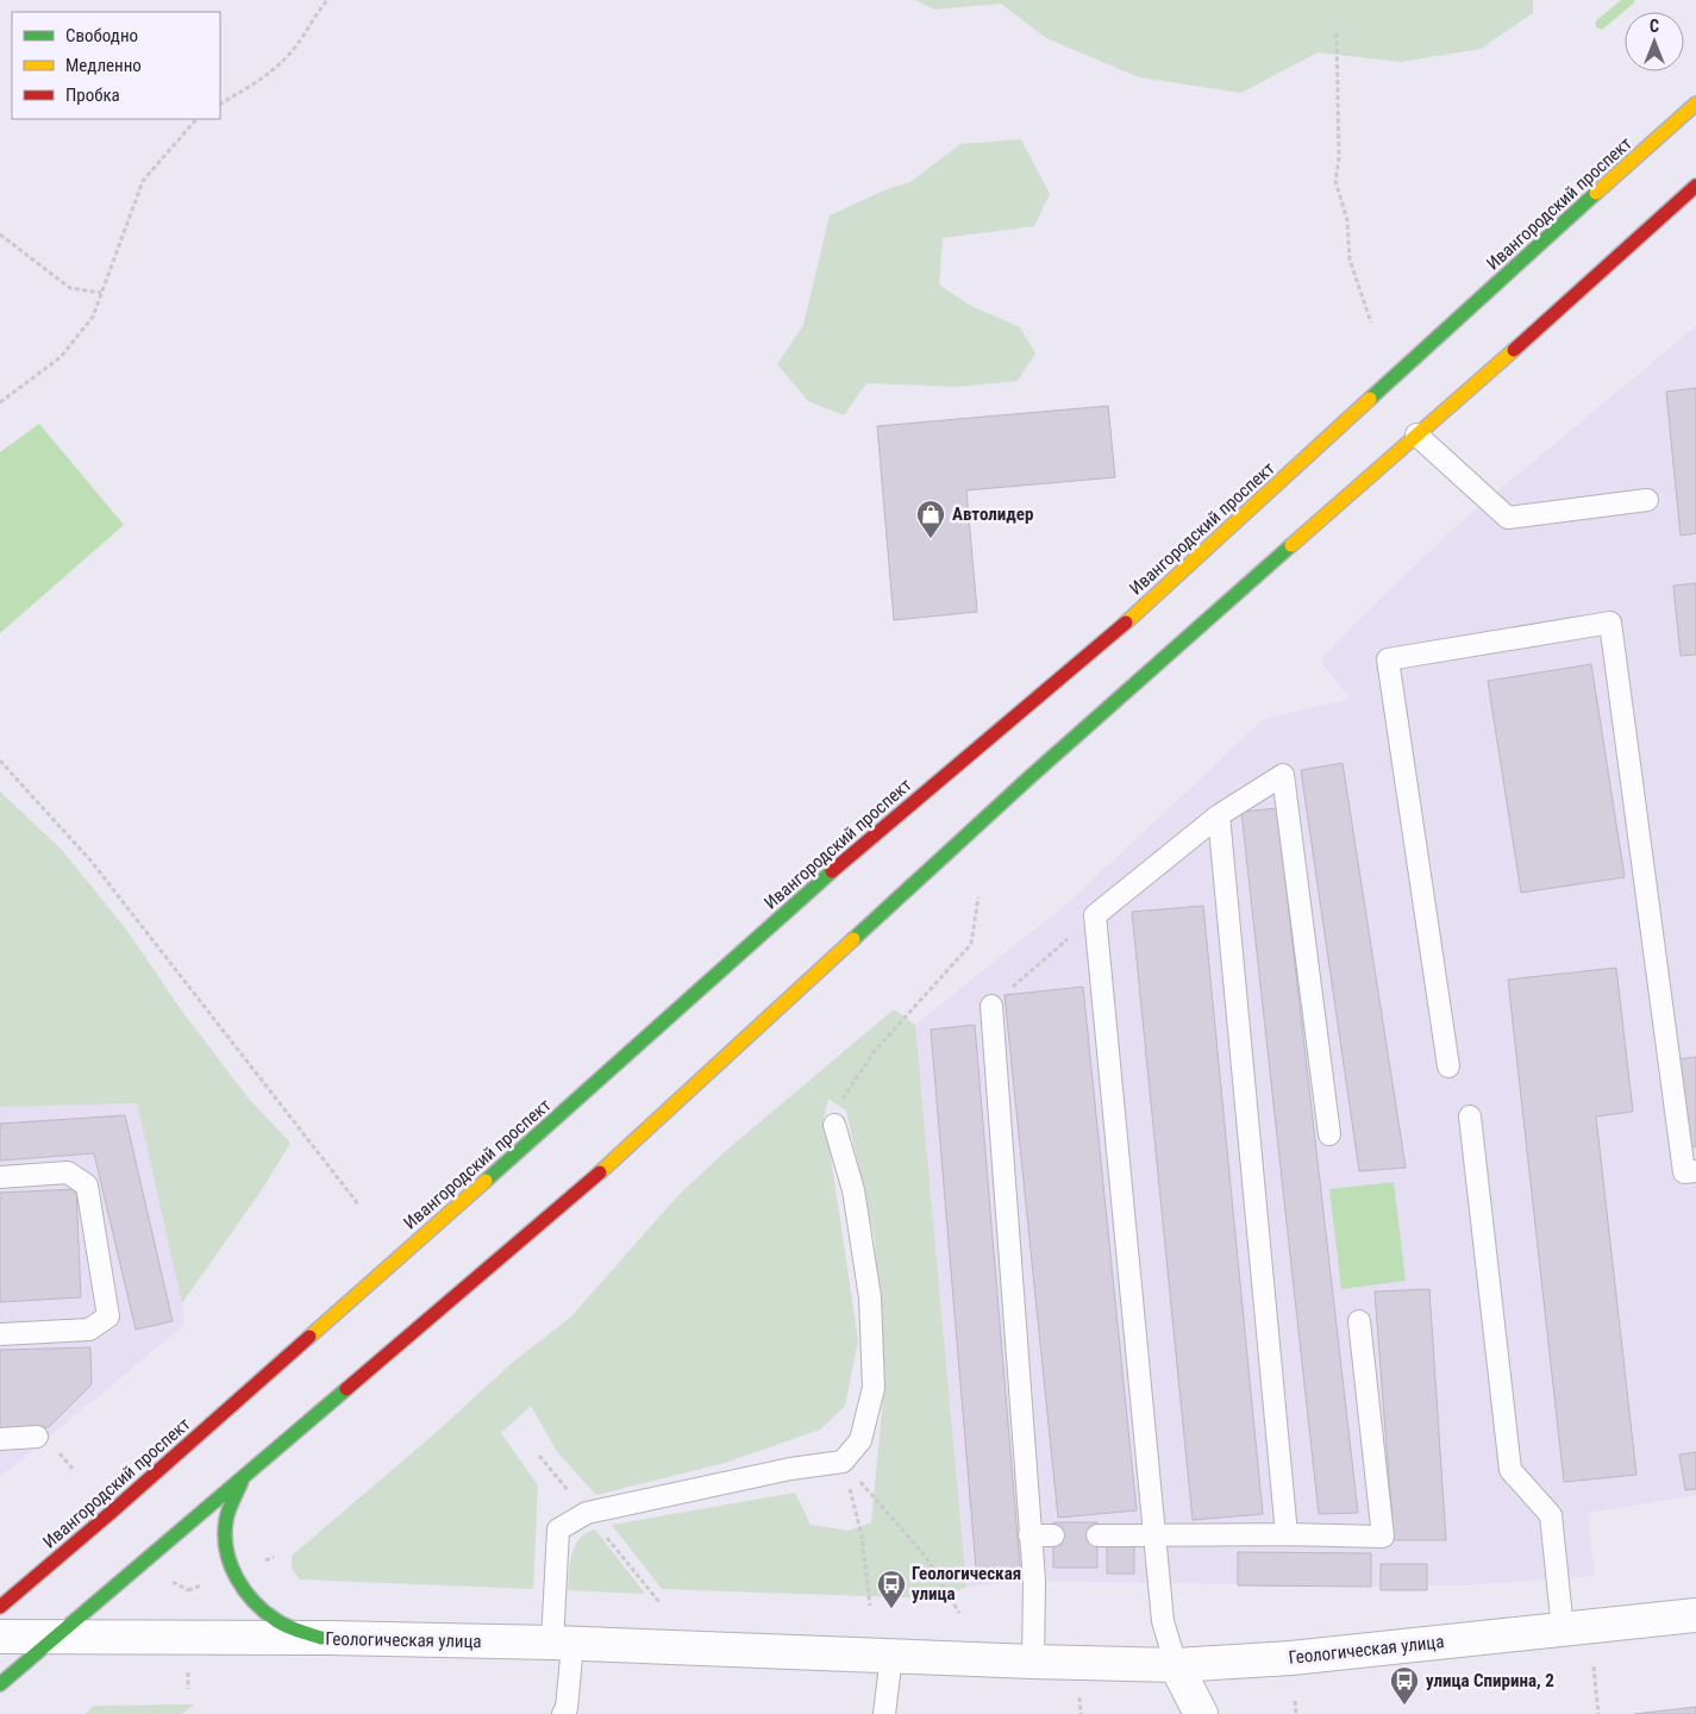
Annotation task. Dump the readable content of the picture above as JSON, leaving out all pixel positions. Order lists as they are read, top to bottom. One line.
{"streets":{"highway":["Ивангородский проспект"],"street":["Геологическая улица"]},"places":{"shop":["Автолидер"],"bus stop":["Геологическая улица","улица Спирина, 2"]},"legend":["Свободно","Медленно","Пробка"],"north":"top"}
